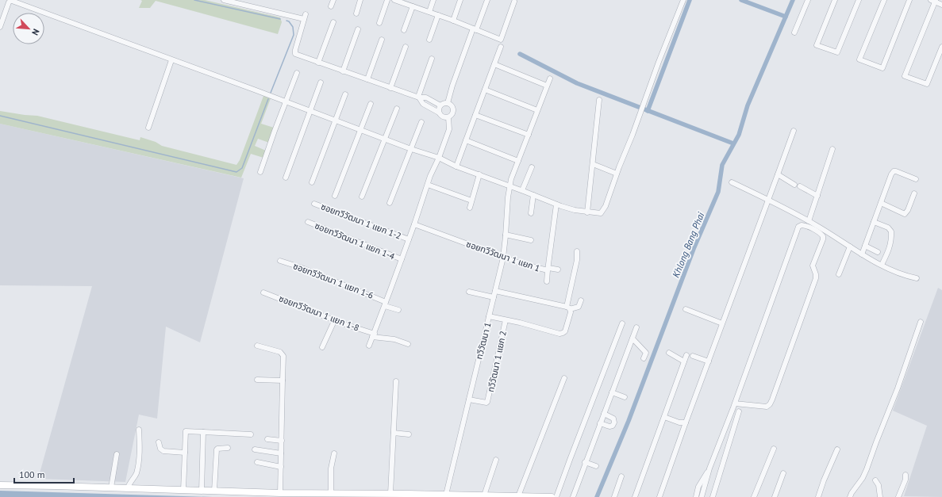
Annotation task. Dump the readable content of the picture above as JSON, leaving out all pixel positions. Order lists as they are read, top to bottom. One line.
{"streets":{"street":["ซอยทวีวัฒนา 1 แยก 1-2","ซอยทวีวัฒนา 1 แยก 1-4","ซอยทวีวัฒนา 1 แยก 1","ซอยทวีวัฒนา 1 แยก 1-6","ซอยทวีวัฒนา 1 แยก 1-8","ทวีวัฒนา 1","ทวีวัฒนา 1 แยก 2"]},"crossings":[["ซอยทวีวัฒนา 1 แยก 1","ทวีวัฒนา 1"],["ทวีวัฒนา 1","ทวีวัฒนา 1 แยก 2"]],"water":["Khlong Bang Phai"],"scale_bar":"100 m","north":"bottom right"}
